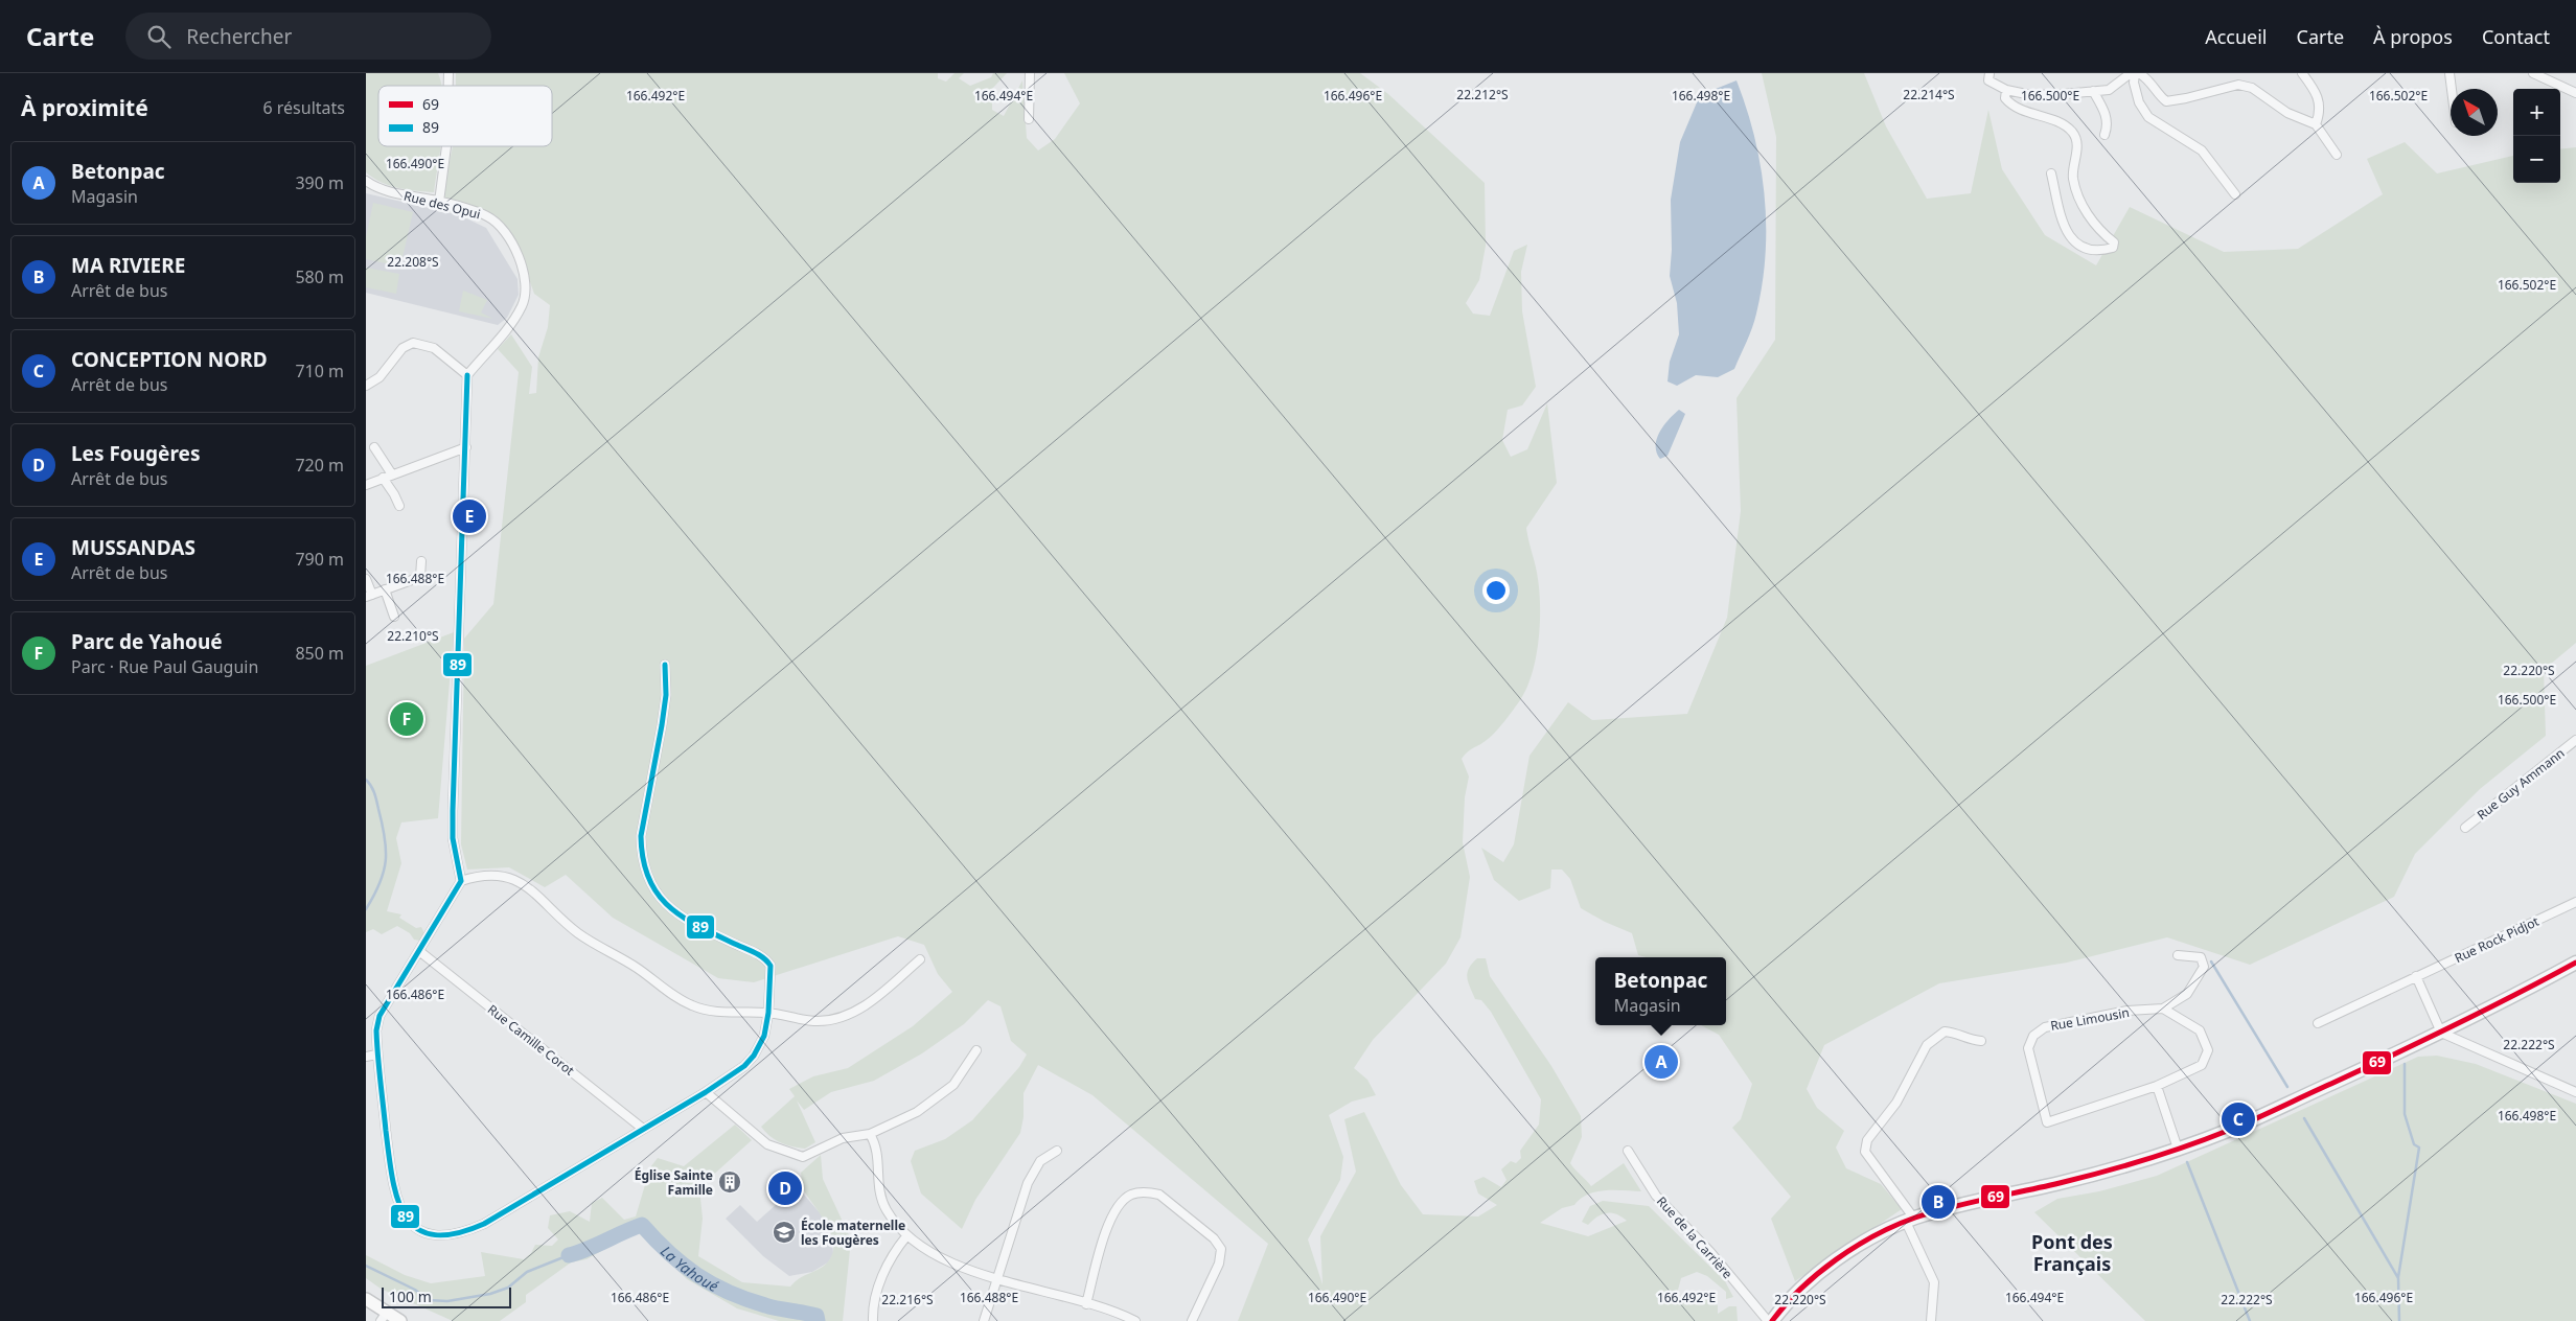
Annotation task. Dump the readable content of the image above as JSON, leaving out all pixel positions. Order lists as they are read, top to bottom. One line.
{"streets":{"street":["Rue des Opui","Rue Guy Ammann","Rue Rock Pidjot","Rue Limousin","Rue Camille Corot","Rue de la Carrière"]},"districts":["Pont des Français"],"water":["La Yahoué"],"places":{"building":["Église Sainte Famille"],"school or university":["École maternelle les Fougères"]},"lines":["transit line 89","transit line 69"],"legend":["69","89"],"scale_bar":"100 m","north":"top left","page":{"header":"Carte","search":"Rechercher","nav":["Accueil","Carte","À propos","Contact"],"heading":["À proximité","6 résultats"],"map_buttons":["+","−"],"list":[{"mark":"A","name":"Betonpac","note":"Magasin","value":"390 m"},{"mark":"B","name":"MA RIVIERE","note":"Arrêt de bus","value":"580 m"},{"mark":"C","name":"CONCEPTION NORD","note":"Arrêt de bus","value":"710 m"},{"mark":"D","name":"Les Fougères","note":"Arrêt de bus","value":"720 m"},{"mark":"E","name":"MUSSANDAS","note":"Arrêt de bus","value":"790 m"},{"mark":"F","name":"Parc de Yahoué","note":"Parc · Rue Paul Gauguin","value":"850 m"}],"pins":["E","F","A","C","D","B"],"popup":["Betonpac","Magasin"],"scale":"100 m"},"coordinates":["22.212°S","22.214°S","166.492°E","166.494°E","166.496°E","166.500°E","166.502°E","166.498°E","166.490°E","22.208°S","166.488°E","22.210°S","22.220°S","166.486°E","22.222°S","22.216°S"]}
